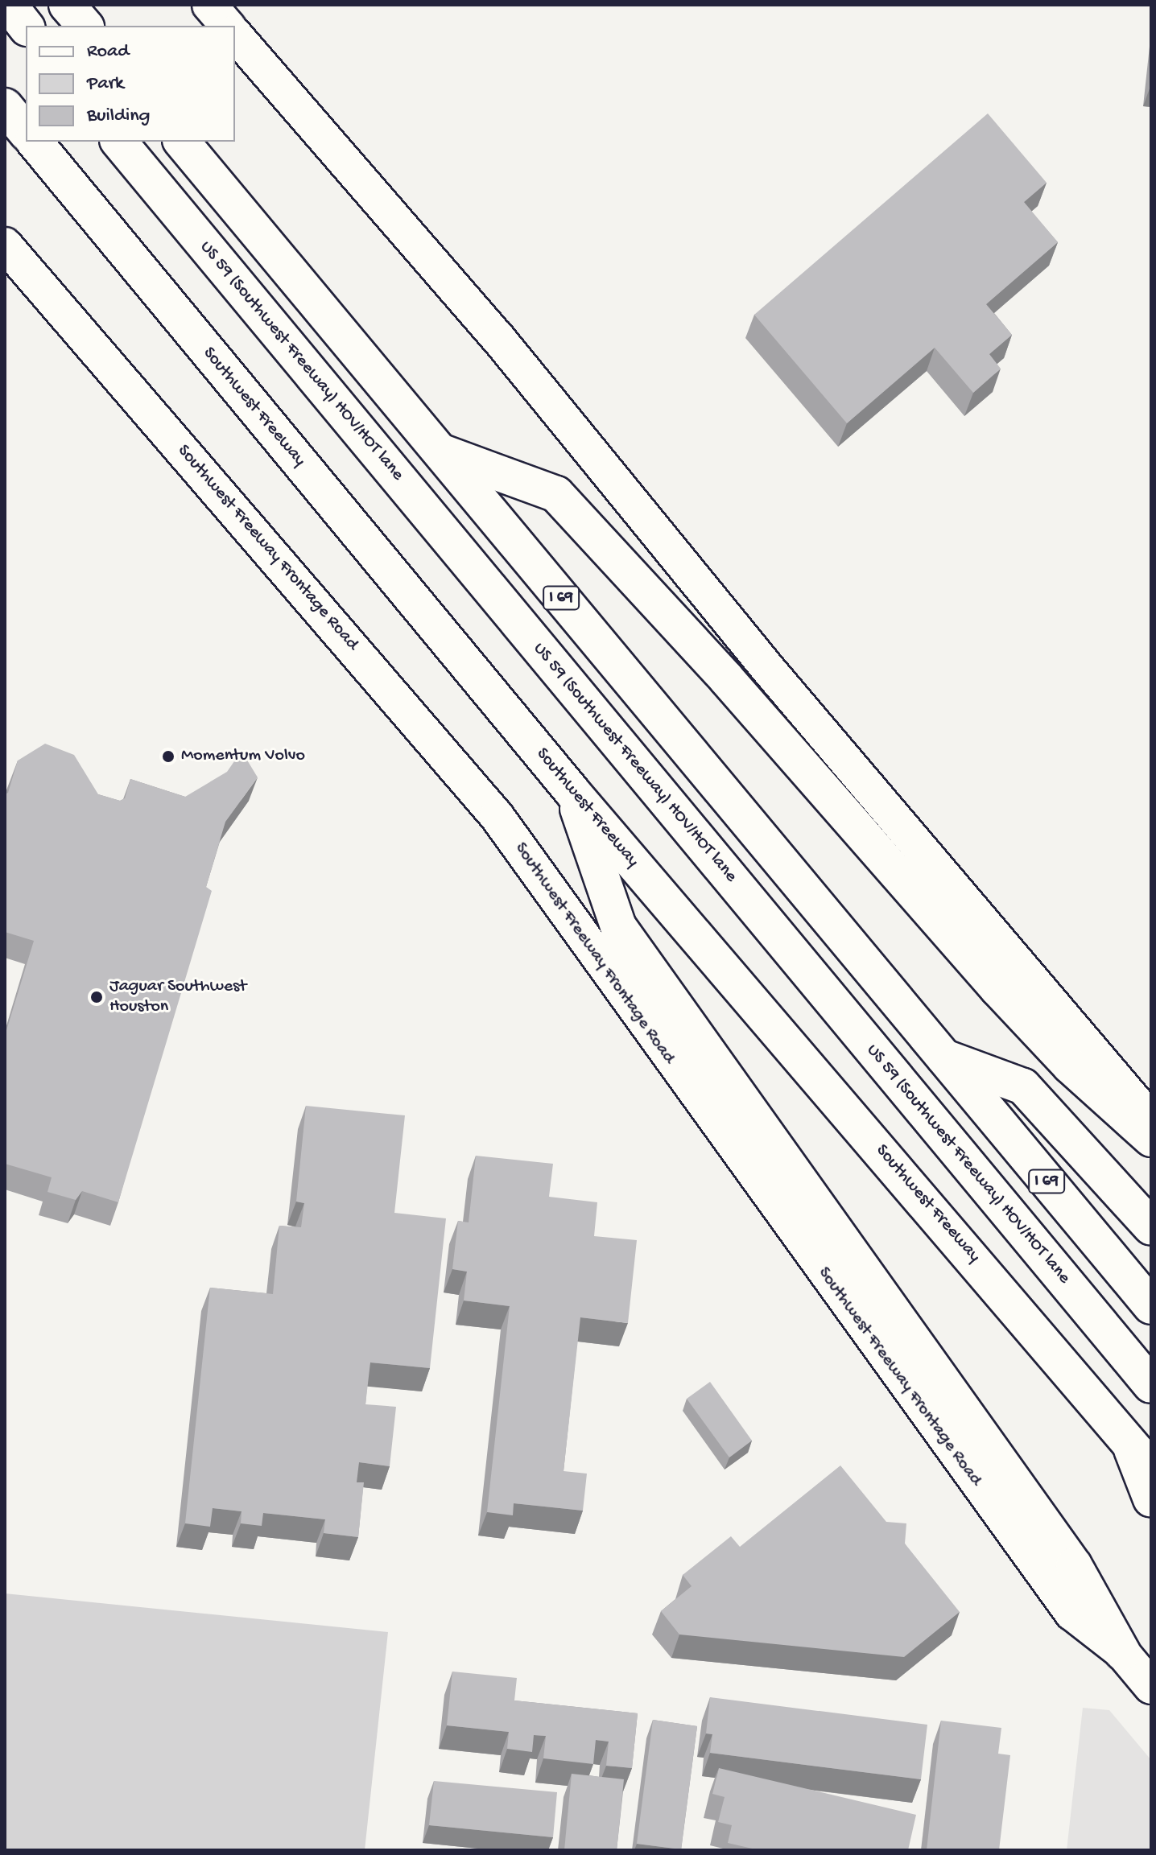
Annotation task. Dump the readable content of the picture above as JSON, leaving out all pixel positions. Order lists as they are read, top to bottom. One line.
{"streets":{"highway":["US 59 (Southwest Freeway) HOV/HOT lane","Southwest Freeway","I 69"],"main road":["Southwest Freeway Frontage Road"]},"places":["Momentum Volvo","Jaguar Southwest Houston"],"legend":["Road","Park","Building"]}
